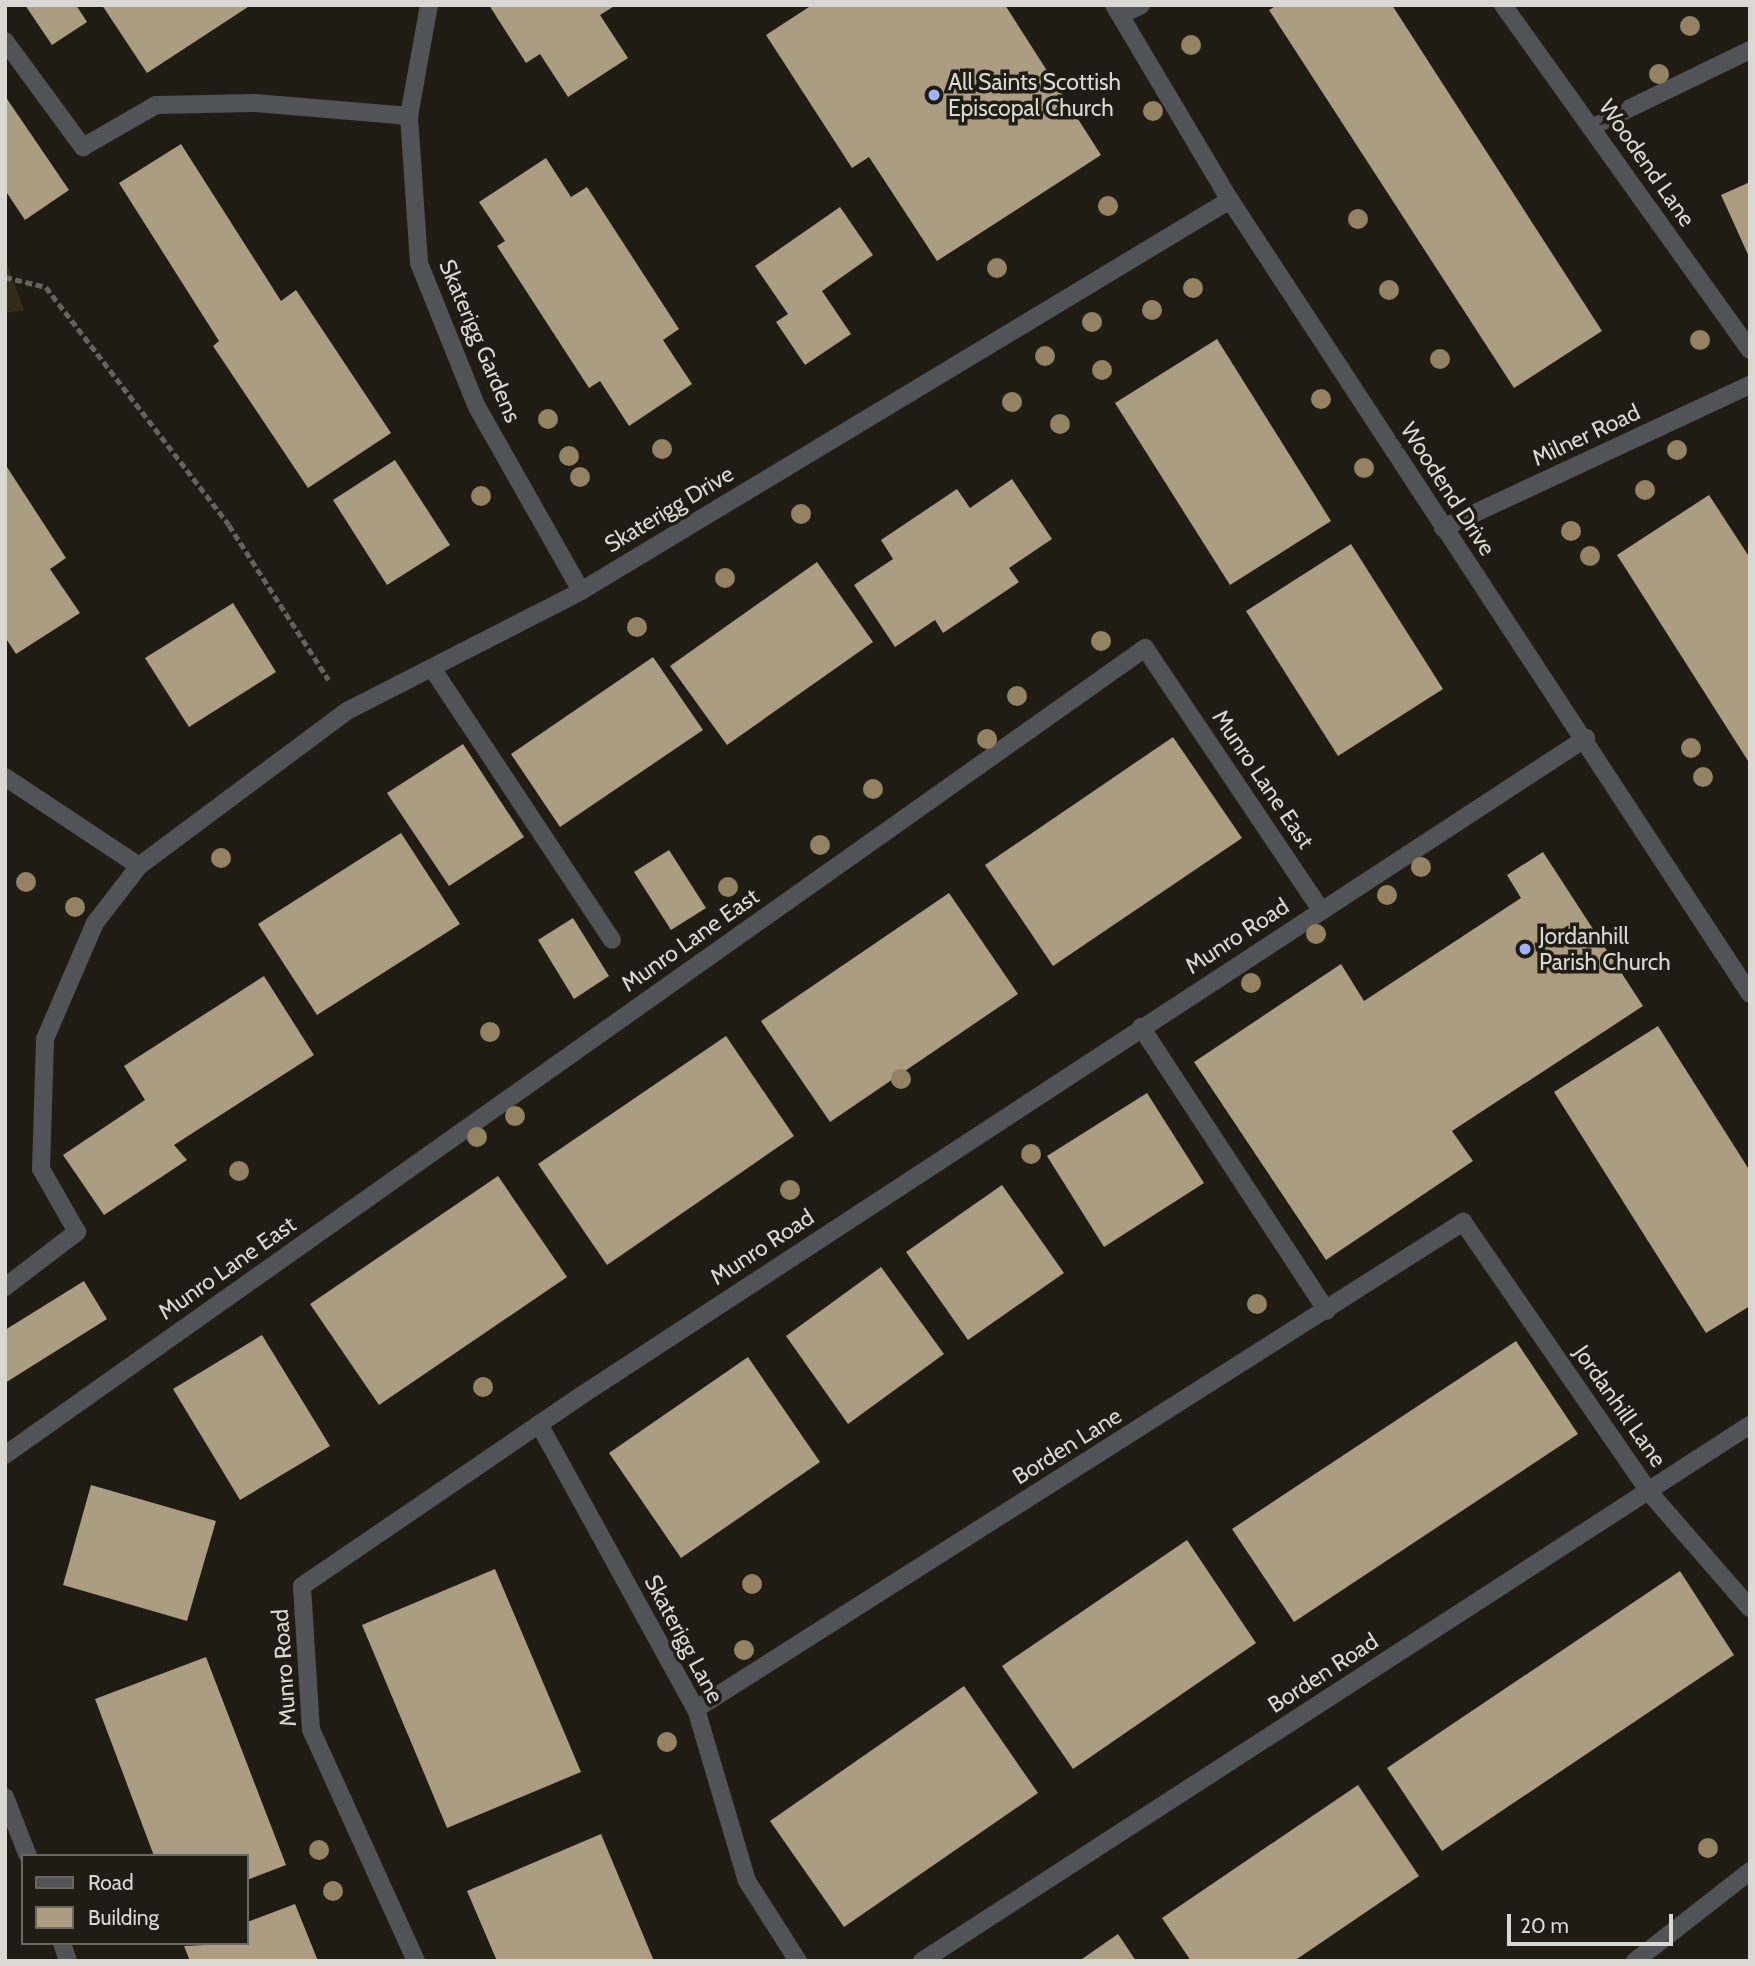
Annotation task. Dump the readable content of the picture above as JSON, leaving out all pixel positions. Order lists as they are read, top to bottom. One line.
{"streets":{"street":["Woodend Lane","Skaterigg Gardens","Milner Road","Woodend Drive","Skaterigg Drive","Munro Lane East","Munro Road","Jordanhill Lane","Borden Lane","Skaterigg Lane","Borden Road"]},"crossings":[["Skaterigg Gardens","Skaterigg Drive"],["Milner Road","Woodend Drive"],["Woodend Drive","Skaterigg Drive"],["Woodend Drive","Munro Road"],["Munro Lane East","Munro Road"],["Munro Road","Skaterigg Lane"],["Jordanhill Lane","Borden Lane"],["Jordanhill Lane","Borden Road"],["Borden Lane","Skaterigg Lane"]],"places":["All Saints Scottish Episcopal Church","Jordanhill Parish Church"],"legend":["Road","Building"],"scale_bar":"20 m"}
